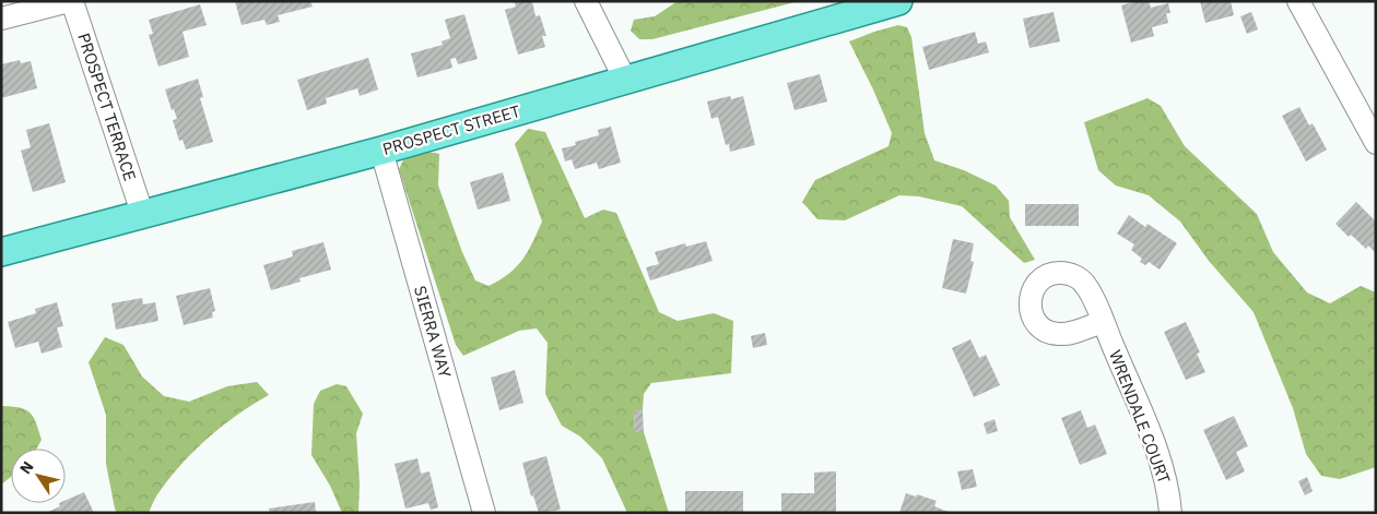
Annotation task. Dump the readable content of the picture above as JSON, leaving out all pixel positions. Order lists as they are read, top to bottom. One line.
{"streets":{"main road":["PROSPECT STREET"],"street":["PROSPECT TERRACE","SIERRA WAY","WRENDALE COURT"]},"crossings":[["PROSPECT TERRACE","PROSPECT STREET"],["PROSPECT STREET","SIERRA WAY"]],"north":"top left"}
